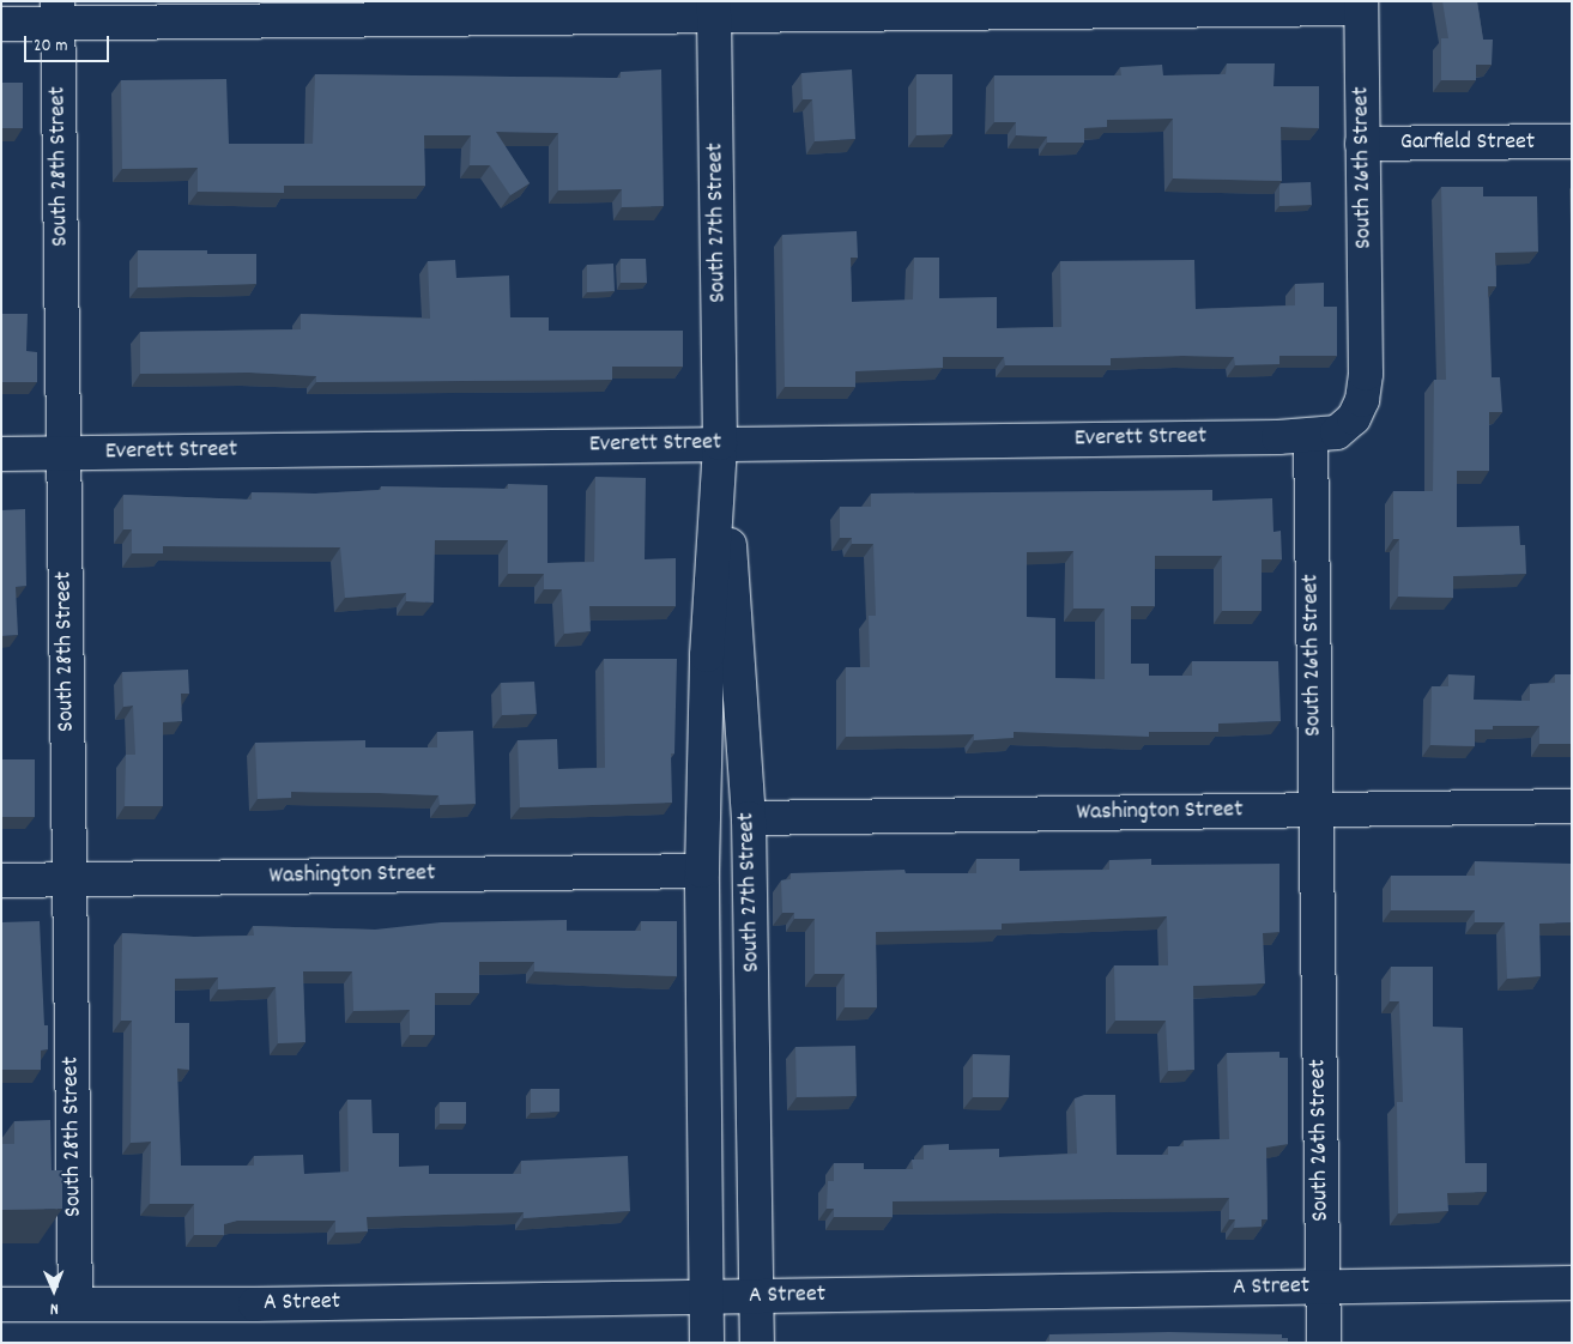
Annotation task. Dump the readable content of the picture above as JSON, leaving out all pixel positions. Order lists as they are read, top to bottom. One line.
{"streets":{"street":["Garfield Street","South 28th Street","South 26th Street","South 27th Street","Everett Street","Washington Street","A Street"]},"crossings":[["Garfield Street","South 26th Street"],["South 28th Street","Everett Street"],["South 28th Street","Washington Street"],["South 28th Street","A Street"],["South 26th Street","Everett Street"],["South 26th Street","Washington Street"],["South 26th Street","A Street"],["South 27th Street","Everett Street"],["South 27th Street","Washington Street"],["South 27th Street","A Street"]],"scale_bar":"20 m","north":"bottom"}
